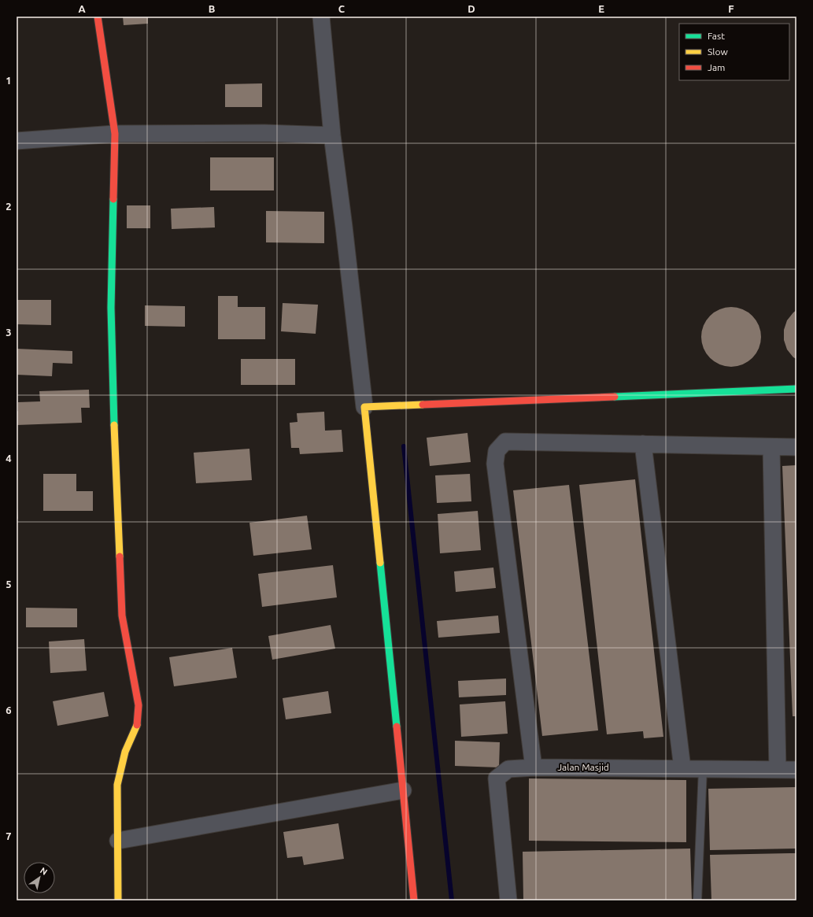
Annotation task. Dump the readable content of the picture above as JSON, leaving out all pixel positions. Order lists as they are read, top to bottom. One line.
{"streets":{"street":["Jalan Masjid"]},"legend":["Fast","Slow","Jam"],"north":"top right","grid":{"columns":["A","B","C","D","E","F"],"rows":["1","2","3","4","5","6","7"]}}
